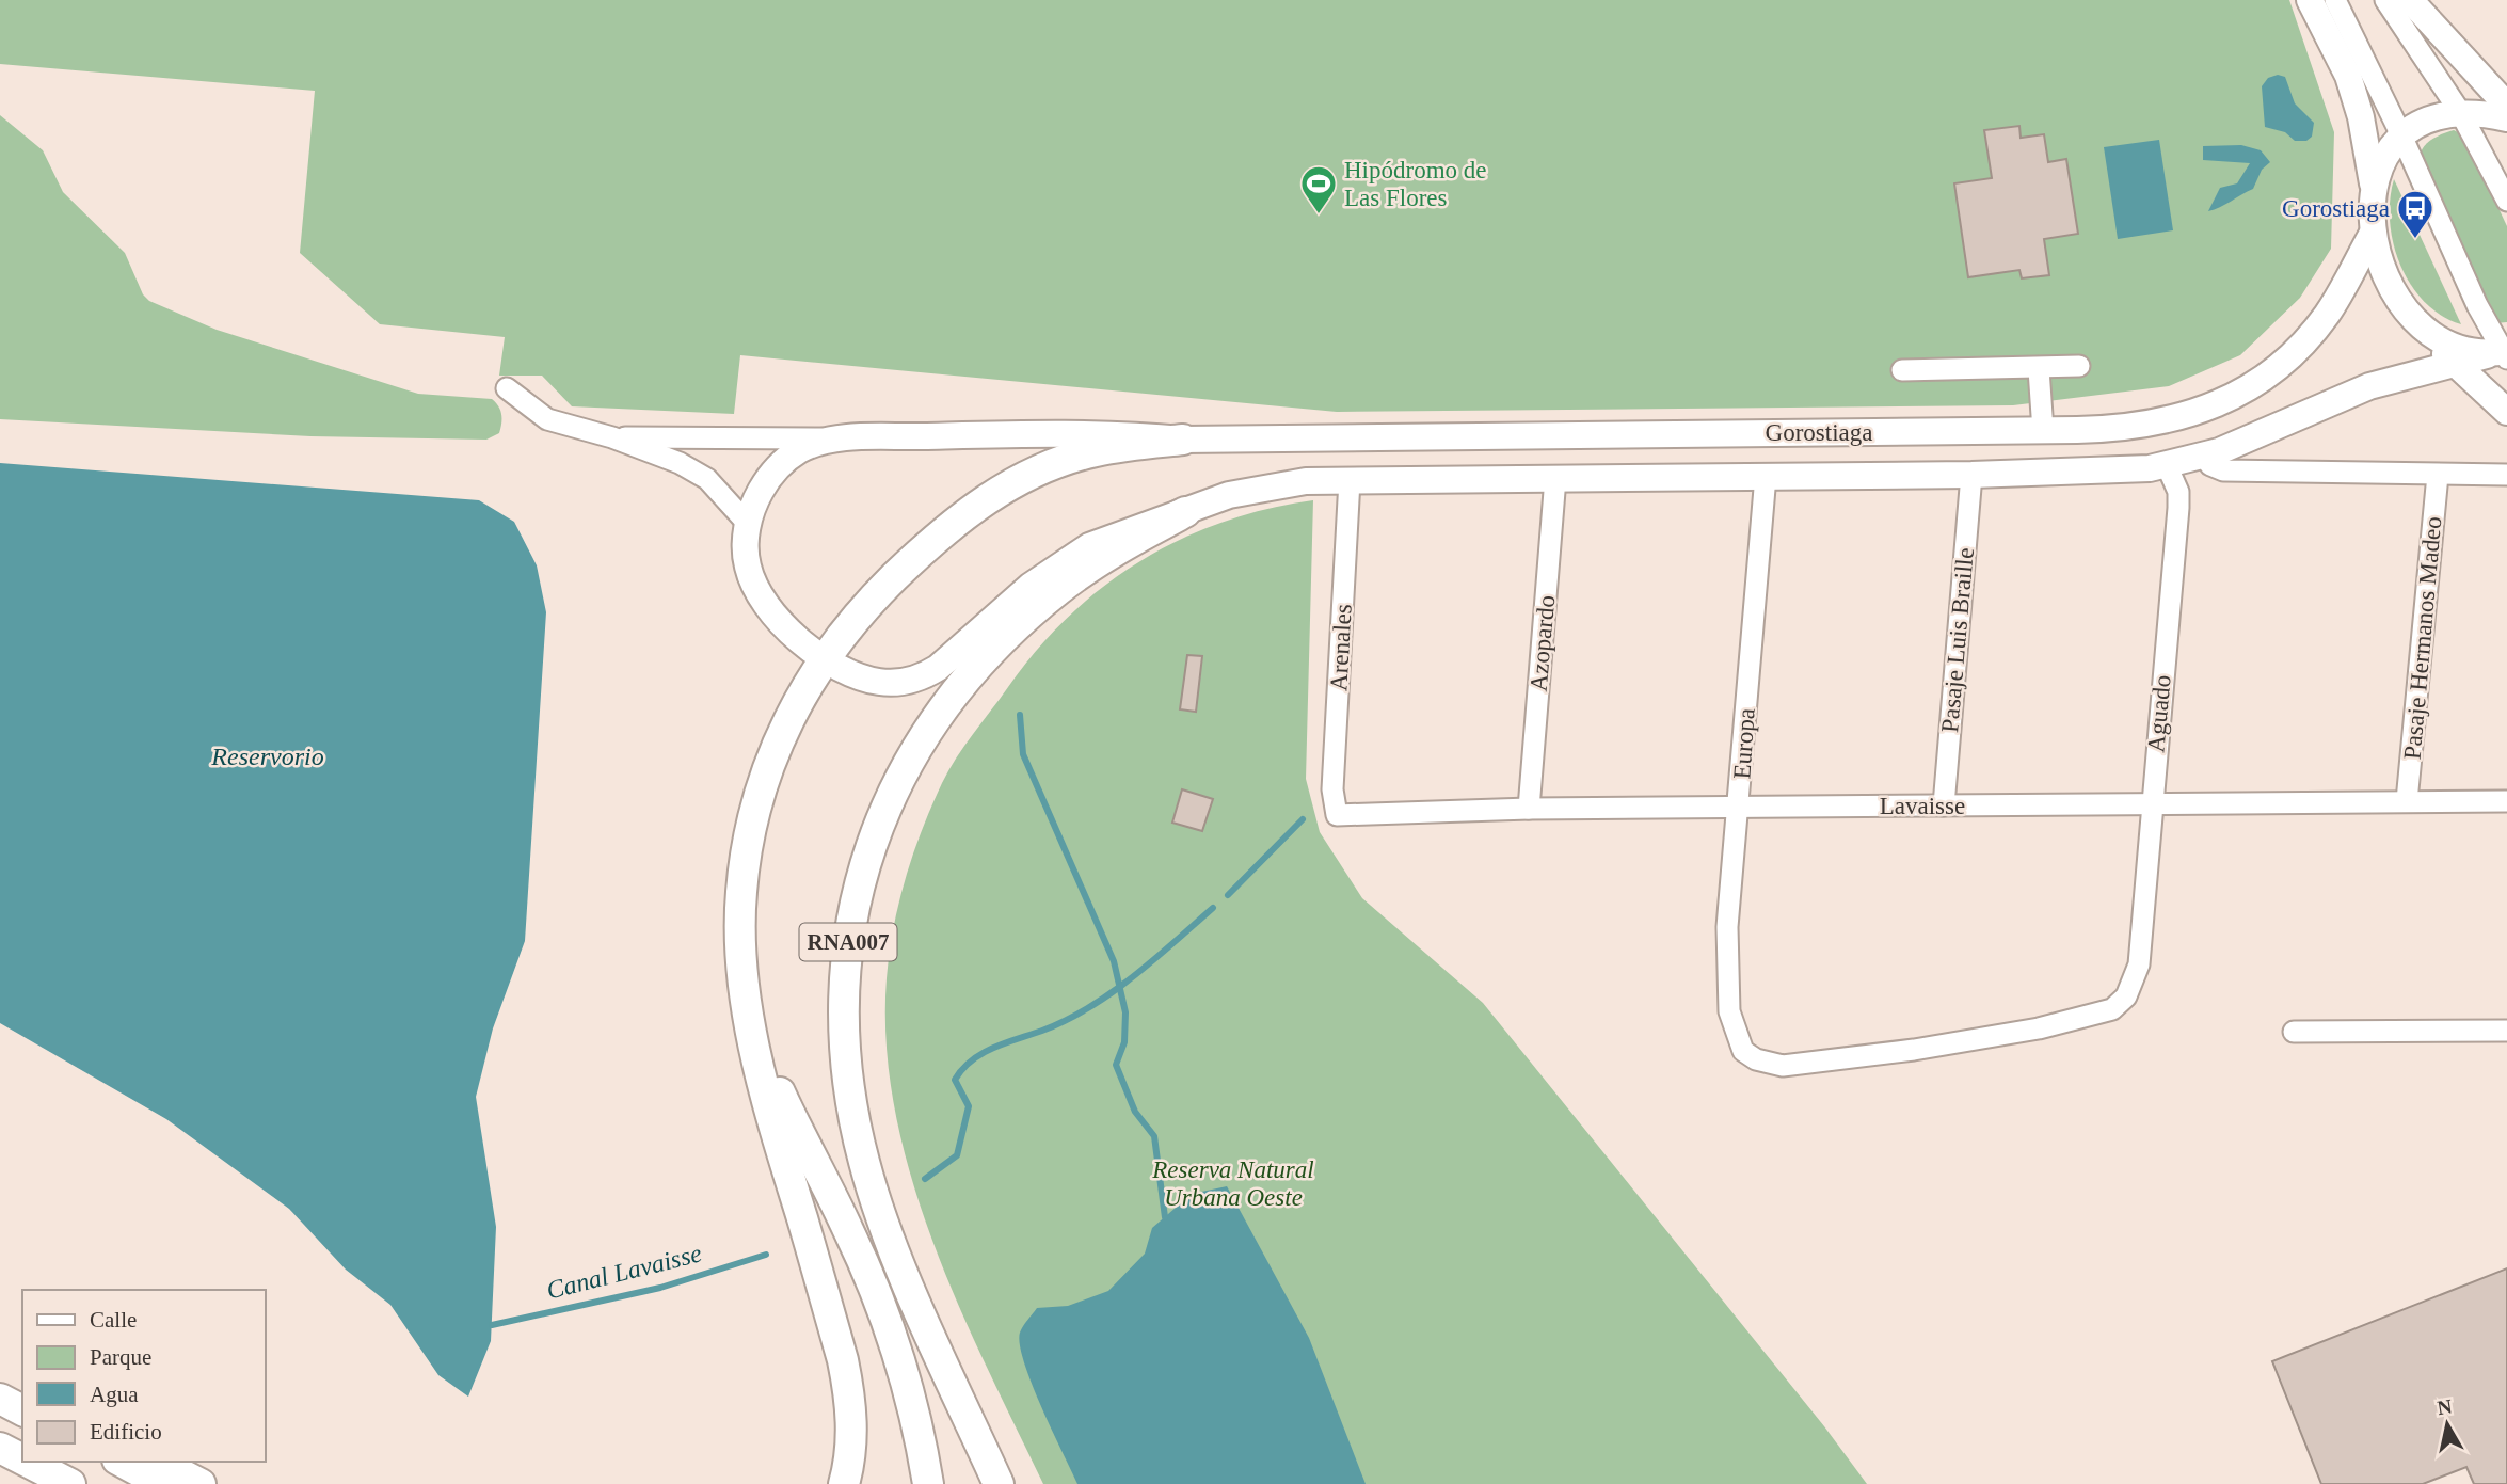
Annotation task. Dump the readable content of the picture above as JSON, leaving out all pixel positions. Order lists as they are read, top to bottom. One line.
{"streets":{"highway":["RNA007"],"main road":["Gorostiaga"],"street":["Pasaje Hermanos Madeo","Pasaje Luis Braille","Azopardo","Arenales","Aguado","Europa","Lavaisse"]},"crossings":[["Gorostiaga","Pasaje Luis Braille"],["Gorostiaga","Azopardo"],["Gorostiaga","Arenales"],["Gorostiaga","Aguado"],["Gorostiaga","Europa"],["Gorostiaga","RNA007"],["Pasaje Hermanos Madeo","Lavaisse"],["Pasaje Luis Braille","Lavaisse"],["Azopardo","Lavaisse"],["Arenales","Lavaisse"],["Aguado","Europa"],["Aguado","Lavaisse"],["Europa","Lavaisse"]],"water":["Reservorio","Canal Lavaisse"],"parks":["Reserva Natural Urbana Oeste"],"places":{"sports":["Hipódromo de Las Flores"],"bus stop":["Gorostiaga"]},"legend":["Calle","Parque","Agua","Edificio"],"north":"top"}
